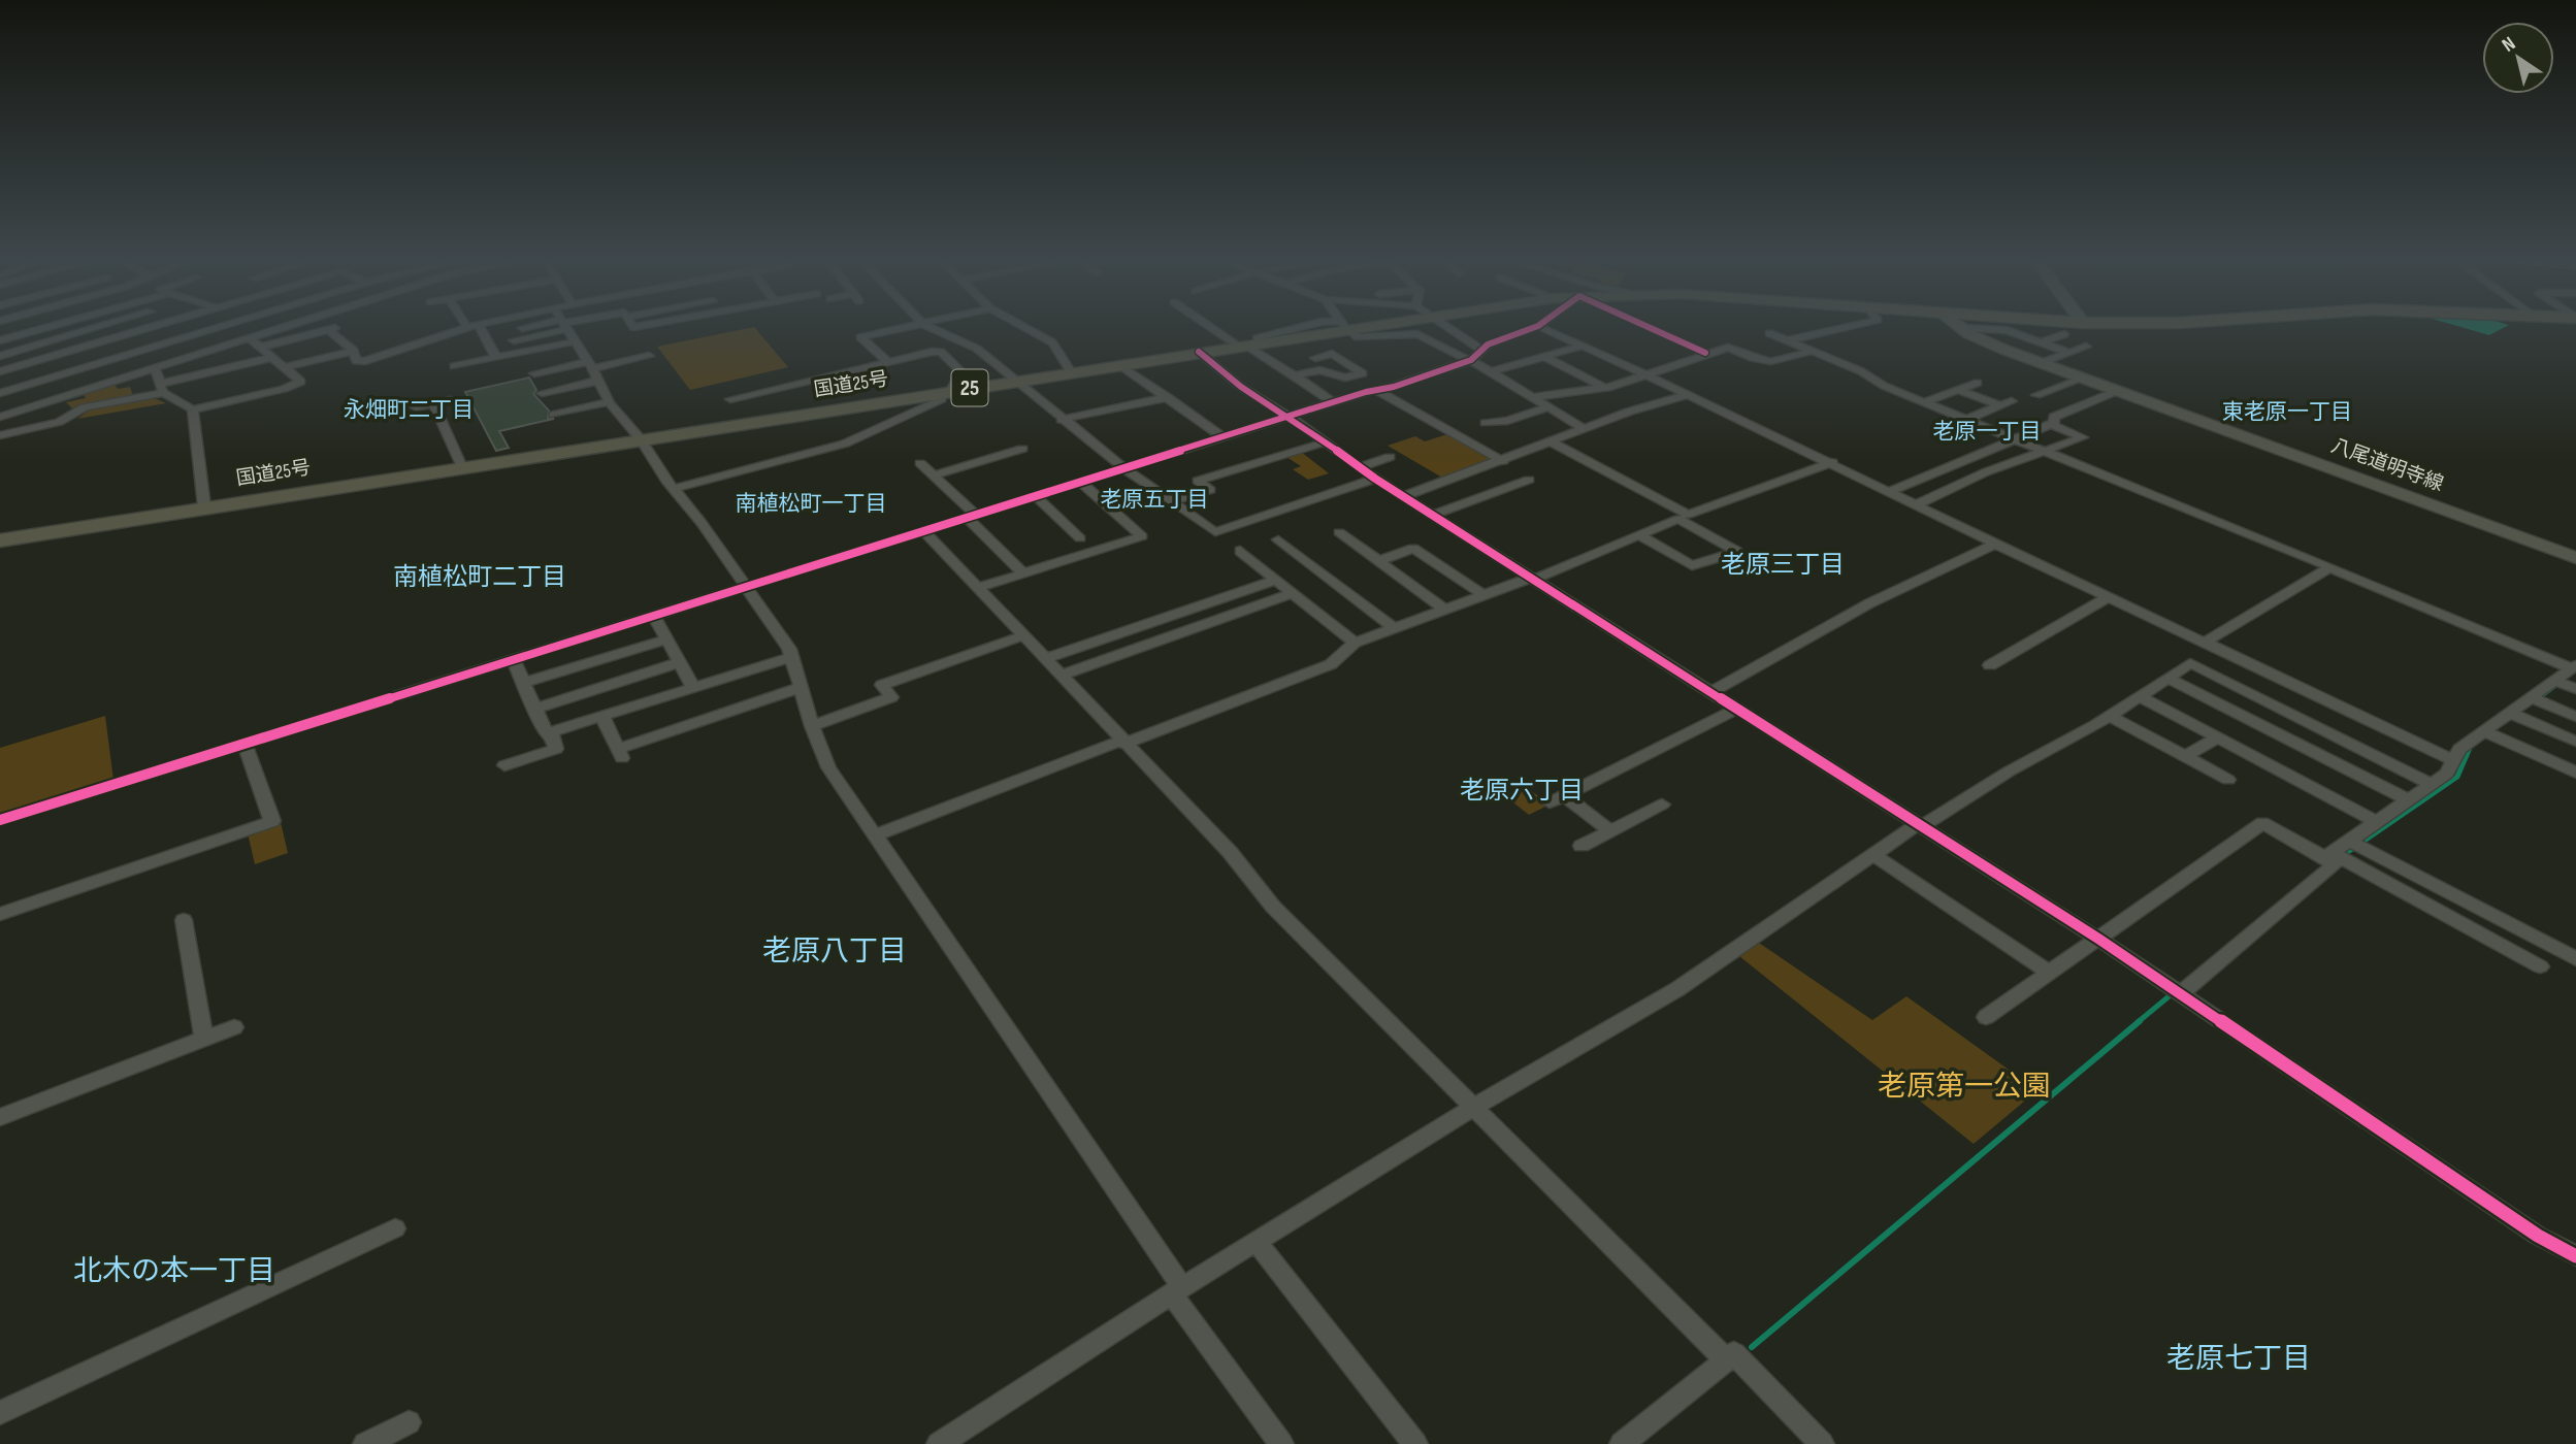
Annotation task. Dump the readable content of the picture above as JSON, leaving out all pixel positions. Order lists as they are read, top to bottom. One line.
{"streets":{"highway":["国道25号","25"],"main road":["八尾道明寺線"]},"districts":["永畑町二丁目","東老原一丁目","老原一丁目","老原五丁目","南植松町一丁目","老原三丁目","南植松町二丁目","老原六丁目","老原八丁目","北木の本一丁目","老原七丁目"],"parks":["老原第一公園"],"north":"top left"}
